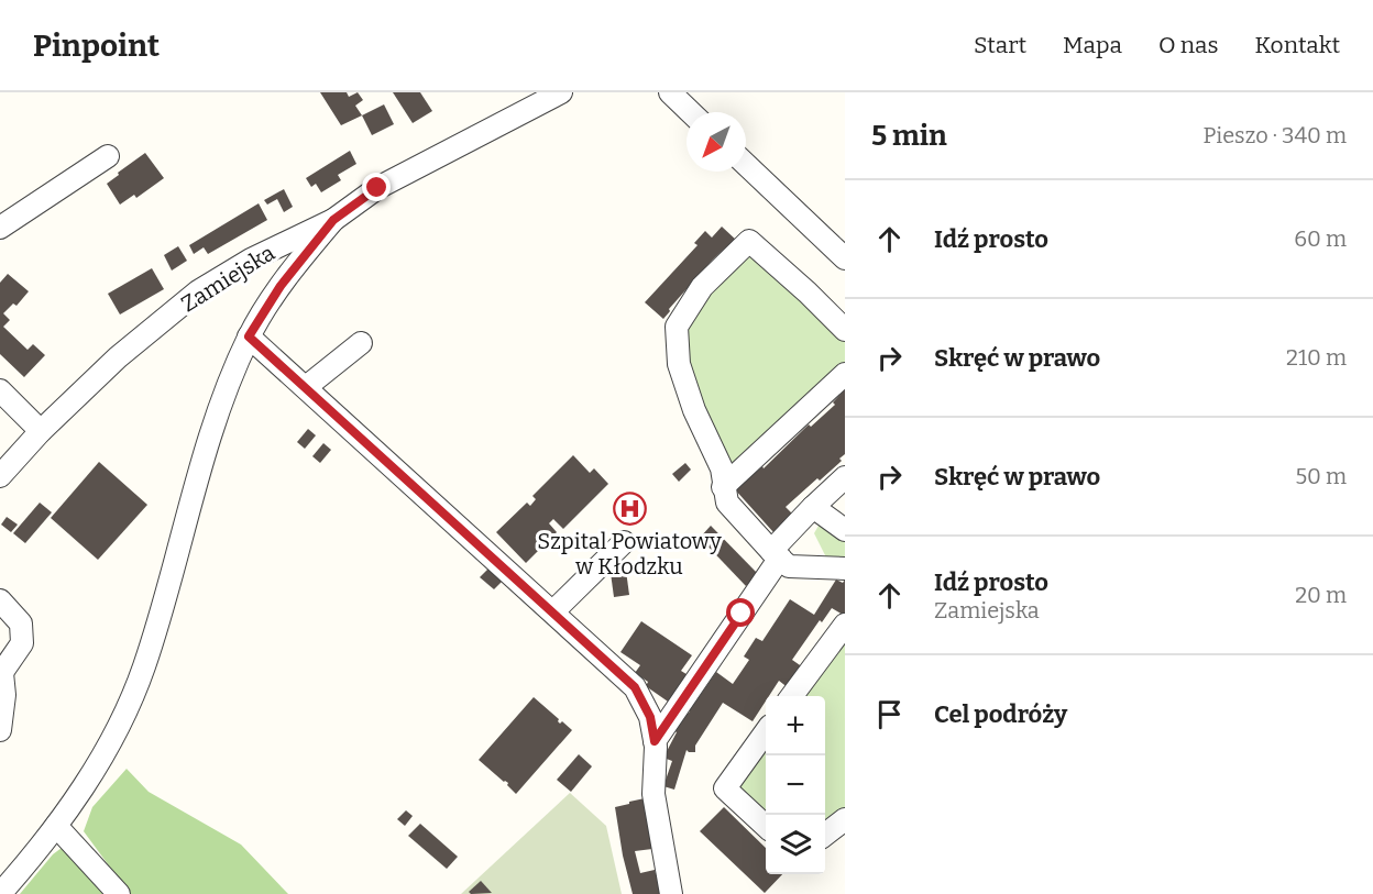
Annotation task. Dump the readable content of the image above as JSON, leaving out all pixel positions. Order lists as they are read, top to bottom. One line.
{"streets":{"street":["Zamiejska"]},"places":{"hospital":["Szpital Powiatowy w Kłodzku"]},"north":"bottom left","page":{"header":"Pinpoint","nav":["Start","Mapa","O nas","Kontakt"],"heading":["5 min","Pieszo · 340 m"],"list":[["Idź prosto","60 m"],["Skręć w prawo","210 m"],["Skręć w prawo","50 m"],["Idź prosto","Zamiejska","20 m"],"Cel podróży"],"map_buttons":["+","−"]}}
